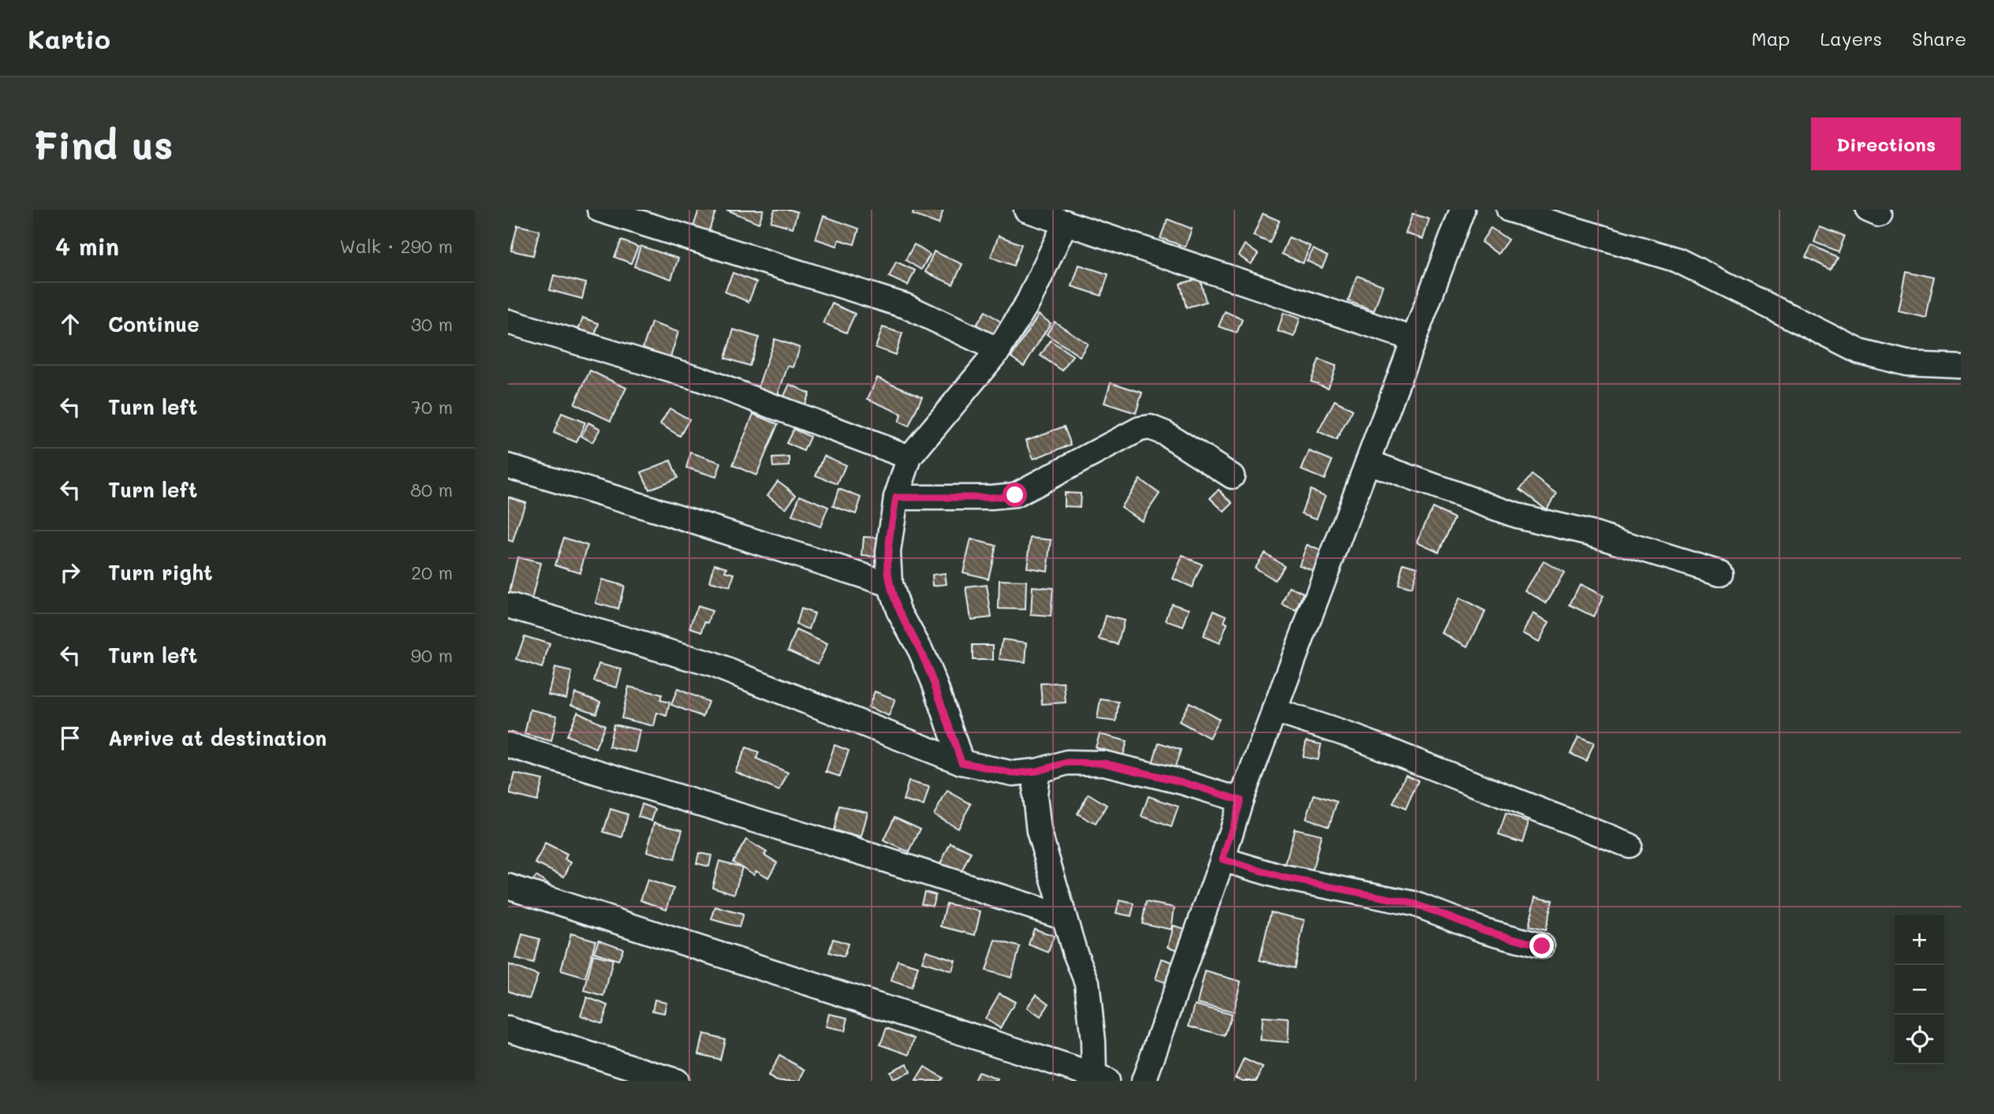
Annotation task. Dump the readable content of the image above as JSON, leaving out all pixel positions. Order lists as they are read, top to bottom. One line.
{"page":{"header":"Kartio","nav":["Map","Layers","Share"],"buttons":"Directions","title":"Find us","heading":["4 min","Walk · 290 m"],"list":[["Continue","30 m"],["Turn left","70 m"],["Turn left","80 m"],["Turn right","20 m"],["Turn left","90 m"],"Arrive at destination"],"map_buttons":["+","−"]}}
